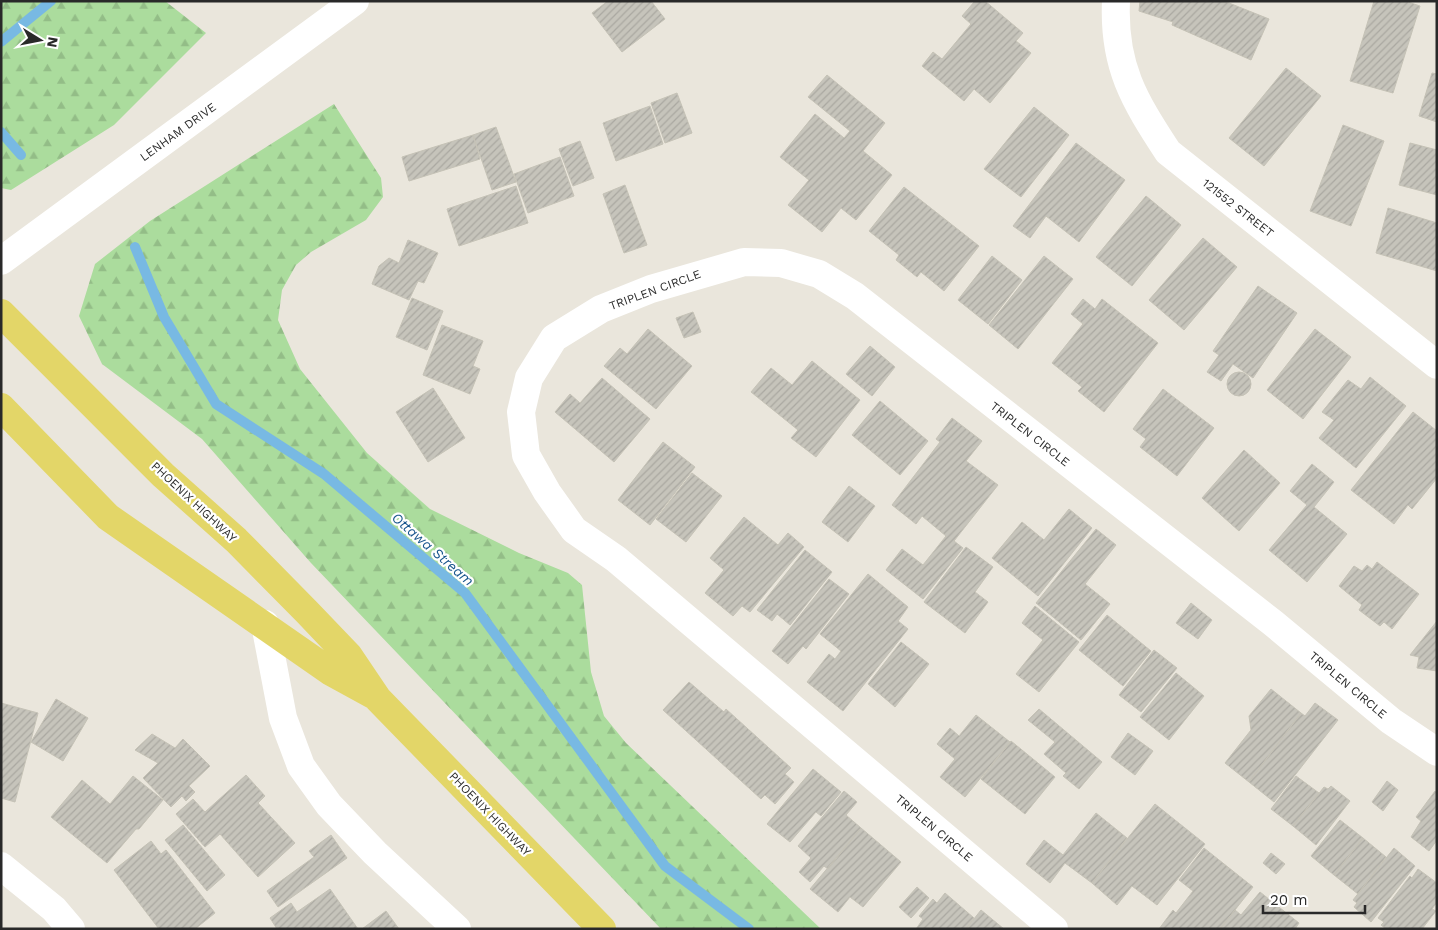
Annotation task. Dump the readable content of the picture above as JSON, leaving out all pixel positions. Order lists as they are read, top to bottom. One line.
{"streets":{"main road":["PHOENIX HIGHWAY"],"street":["LENHAM DRIVE","121552 STREET","TRIPLEN CIRCLE"]},"water":["Ottawa Stream"],"scale_bar":"20 m","north":"right"}
